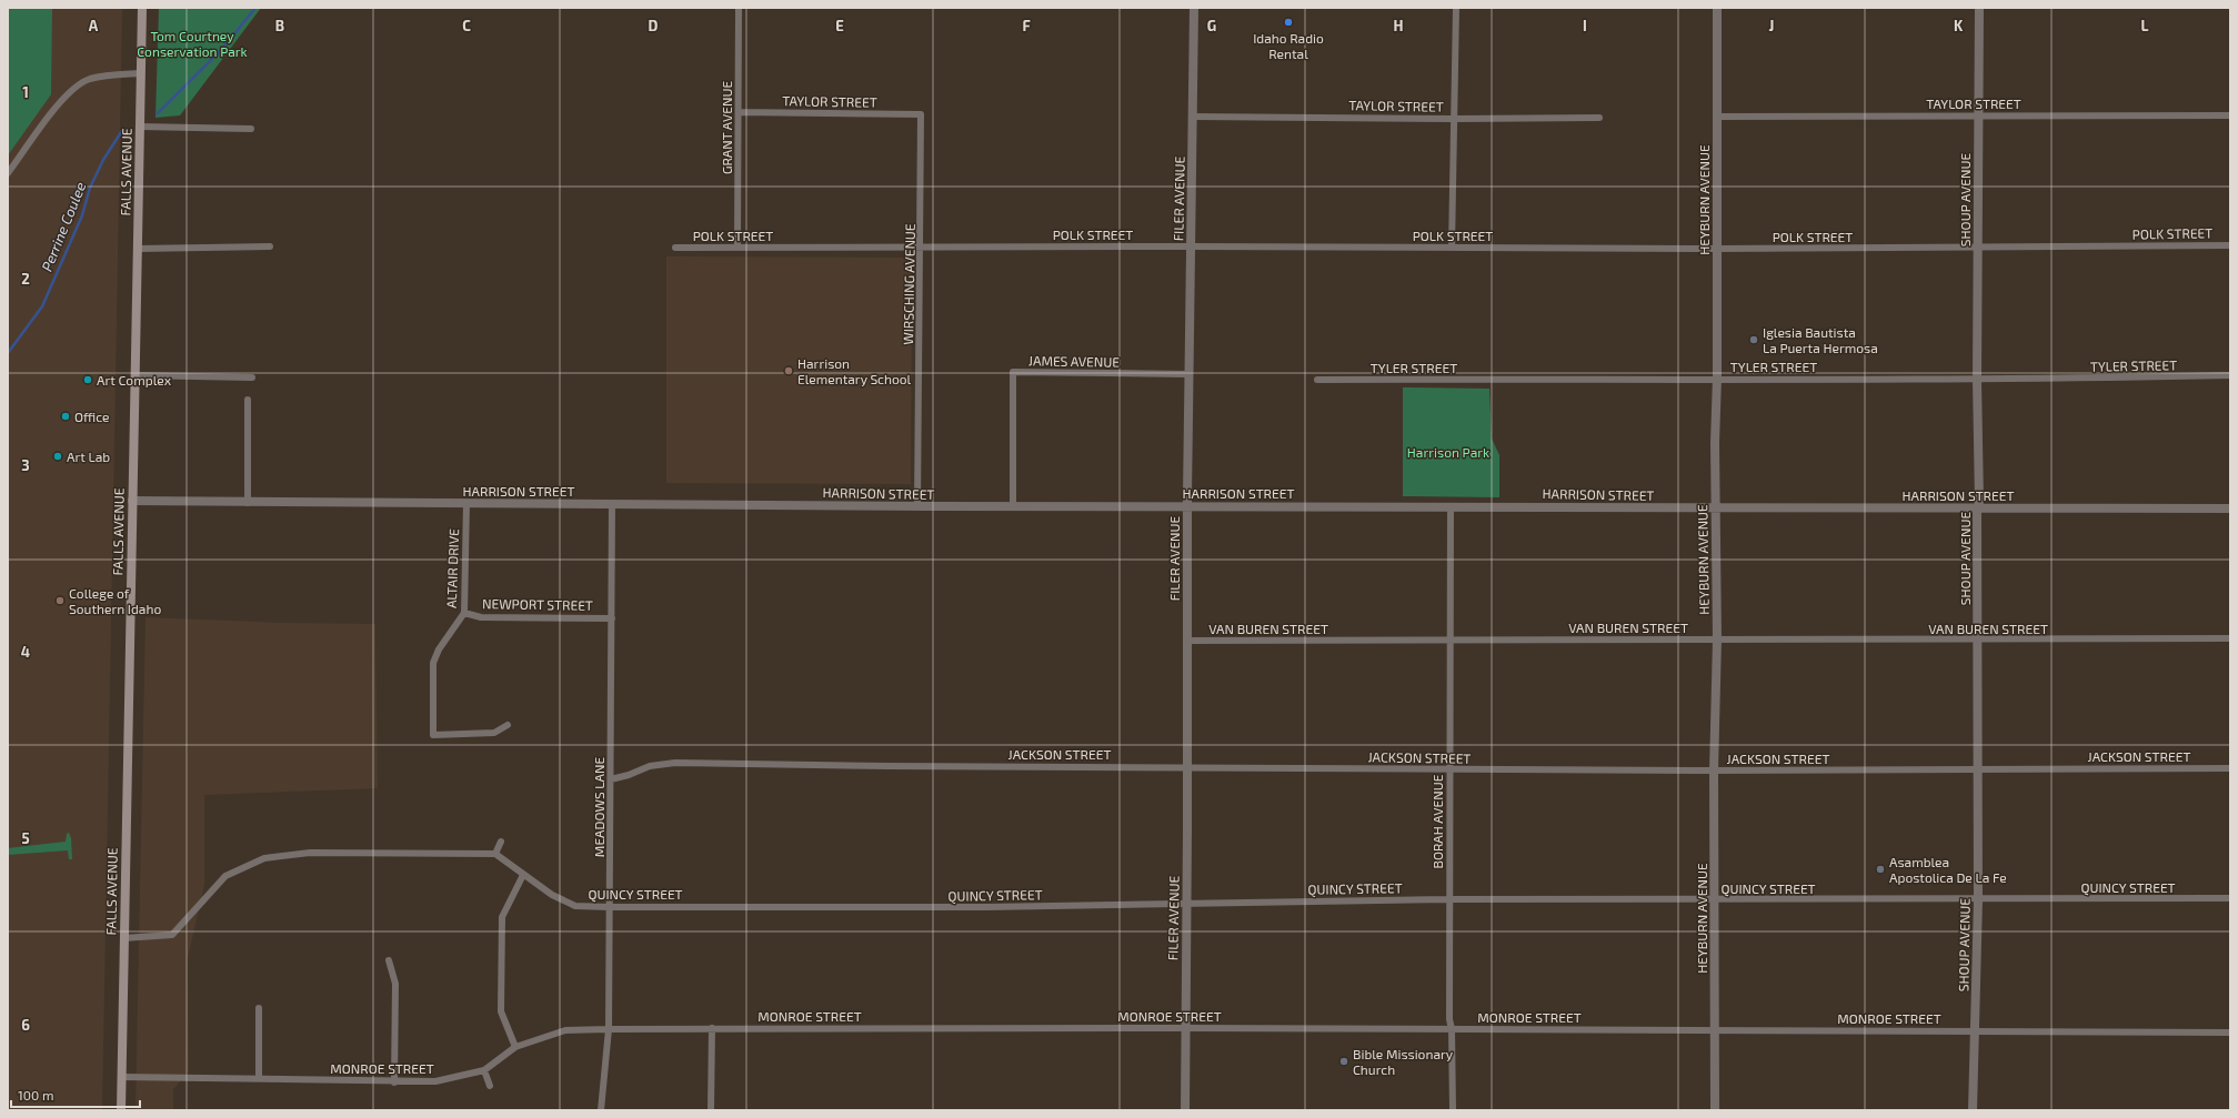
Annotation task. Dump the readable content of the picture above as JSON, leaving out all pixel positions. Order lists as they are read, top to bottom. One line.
{"streets":{"main road":["FALLS AVENUE"],"street":["TAYLOR STREET","GRANT AVENUE","FILER AVENUE","HEYBURN AVENUE","SHOUP AVENUE","POLK STREET","WIRSCHING AVENUE","JAMES AVENUE","TYLER STREET","HARRISON STREET","ALTAIR DRIVE","NEWPORT STREET","VAN BUREN STREET","JACKSON STREET","MEADOWS LANE","BORAH AVENUE","QUINCY STREET","MONROE STREET"]},"crossings":[["TAYLOR STREET","GRANT AVENUE"],["TAYLOR STREET","FILER AVENUE"],["TAYLOR STREET","HEYBURN AVENUE"],["TAYLOR STREET","SHOUP AVENUE"],["TAYLOR STREET","WIRSCHING AVENUE"],["GRANT AVENUE","POLK STREET"],["FALLS AVENUE","HARRISON STREET"],["FALLS AVENUE","MONROE STREET"],["FILER AVENUE","POLK STREET"],["FILER AVENUE","JAMES AVENUE"],["FILER AVENUE","HARRISON STREET"],["FILER AVENUE","VAN BUREN STREET"],["FILER AVENUE","JACKSON STREET"],["FILER AVENUE","QUINCY STREET"],["FILER AVENUE","MONROE STREET"],["HEYBURN AVENUE","POLK STREET"],["HEYBURN AVENUE","TYLER STREET"],["HEYBURN AVENUE","HARRISON STREET"],["HEYBURN AVENUE","VAN BUREN STREET"],["HEYBURN AVENUE","JACKSON STREET"],["HEYBURN AVENUE","QUINCY STREET"],["HEYBURN AVENUE","MONROE STREET"],["SHOUP AVENUE","POLK STREET"],["SHOUP AVENUE","TYLER STREET"],["SHOUP AVENUE","HARRISON STREET"],["SHOUP AVENUE","VAN BUREN STREET"],["SHOUP AVENUE","JACKSON STREET"],["SHOUP AVENUE","QUINCY STREET"],["SHOUP AVENUE","MONROE STREET"],["POLK STREET","WIRSCHING AVENUE"],["WIRSCHING AVENUE","HARRISON STREET"],["JAMES AVENUE","HARRISON STREET"],["HARRISON STREET","ALTAIR DRIVE"],["HARRISON STREET","MEADOWS LANE"],["HARRISON STREET","BORAH AVENUE"],["ALTAIR DRIVE","NEWPORT STREET"],["NEWPORT STREET","MEADOWS LANE"],["VAN BUREN STREET","BORAH AVENUE"],["JACKSON STREET","MEADOWS LANE"],["JACKSON STREET","BORAH AVENUE"],["MEADOWS LANE","QUINCY STREET"],["MEADOWS LANE","MONROE STREET"],["BORAH AVENUE","QUINCY STREET"],["BORAH AVENUE","MONROE STREET"]],"water":["Perrine Coulee"],"parks":["Tom Courtney Conservation Park","Harrison Park"],"places":["Idaho Radio Rental","Iglesia Bautista La Puerta Hermosa","Harrison Elementary School","Art Complex","Office","Art Lab","College of Southern Idaho","Asamblea Apostolica De La Fe","Bible Missionary Church"],"scale_bar":"100 m","grid":{"columns":["A","B","C","D","E","F","G","H","I","J","K","L"],"rows":["1","2","3","4","5","6"]}}
